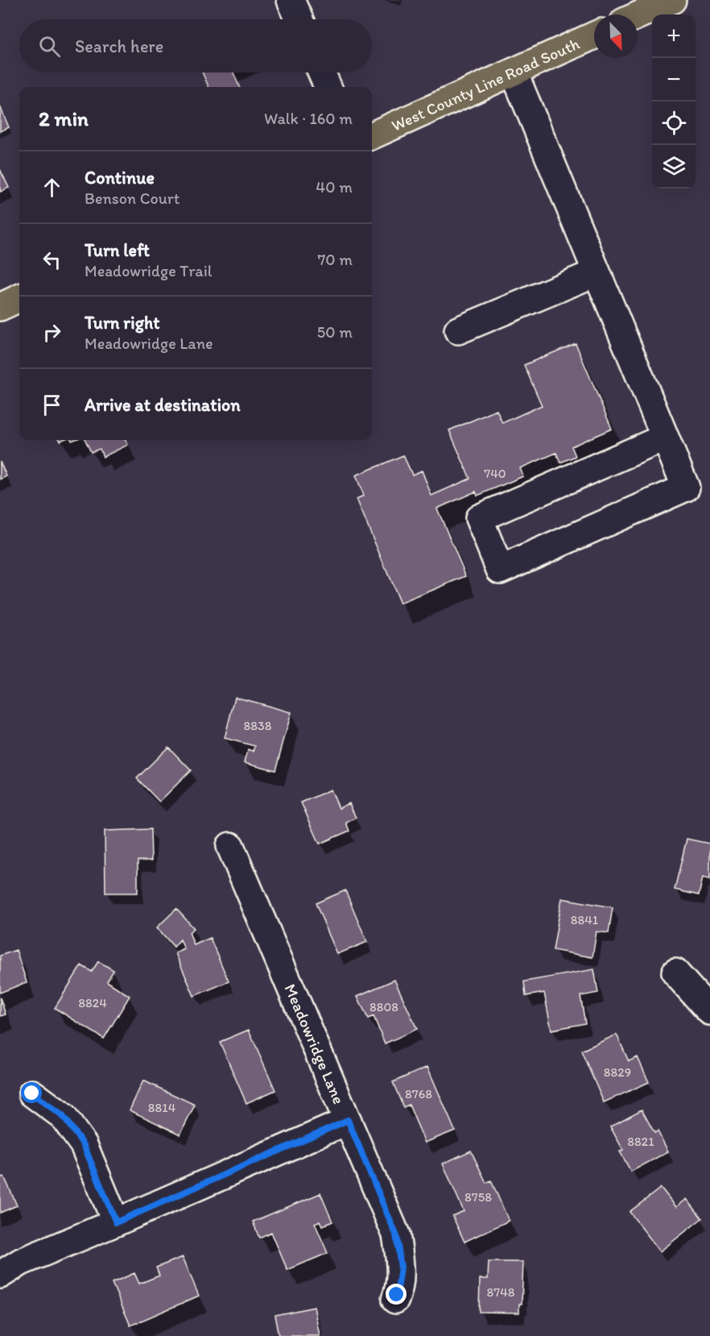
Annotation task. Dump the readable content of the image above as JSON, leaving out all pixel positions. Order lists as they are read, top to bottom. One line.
{"streets":{"main road":["West County Line Road South"],"street":["Meadowridge Lane"]},"house_numbers":["740","8838","8841","8824","8808","8829","8768","8814","8821","8758","8748"],"north":"bottom right","page":{"map_buttons":["+","−"],"search":"Search here","heading":["2 min","Walk · 160 m"],"list":[["Continue","Benson Court","40 m"],["Turn left","Meadowridge Trail","70 m"],["Turn right","Meadowridge Lane","50 m"],"Arrive at destination"]}}
